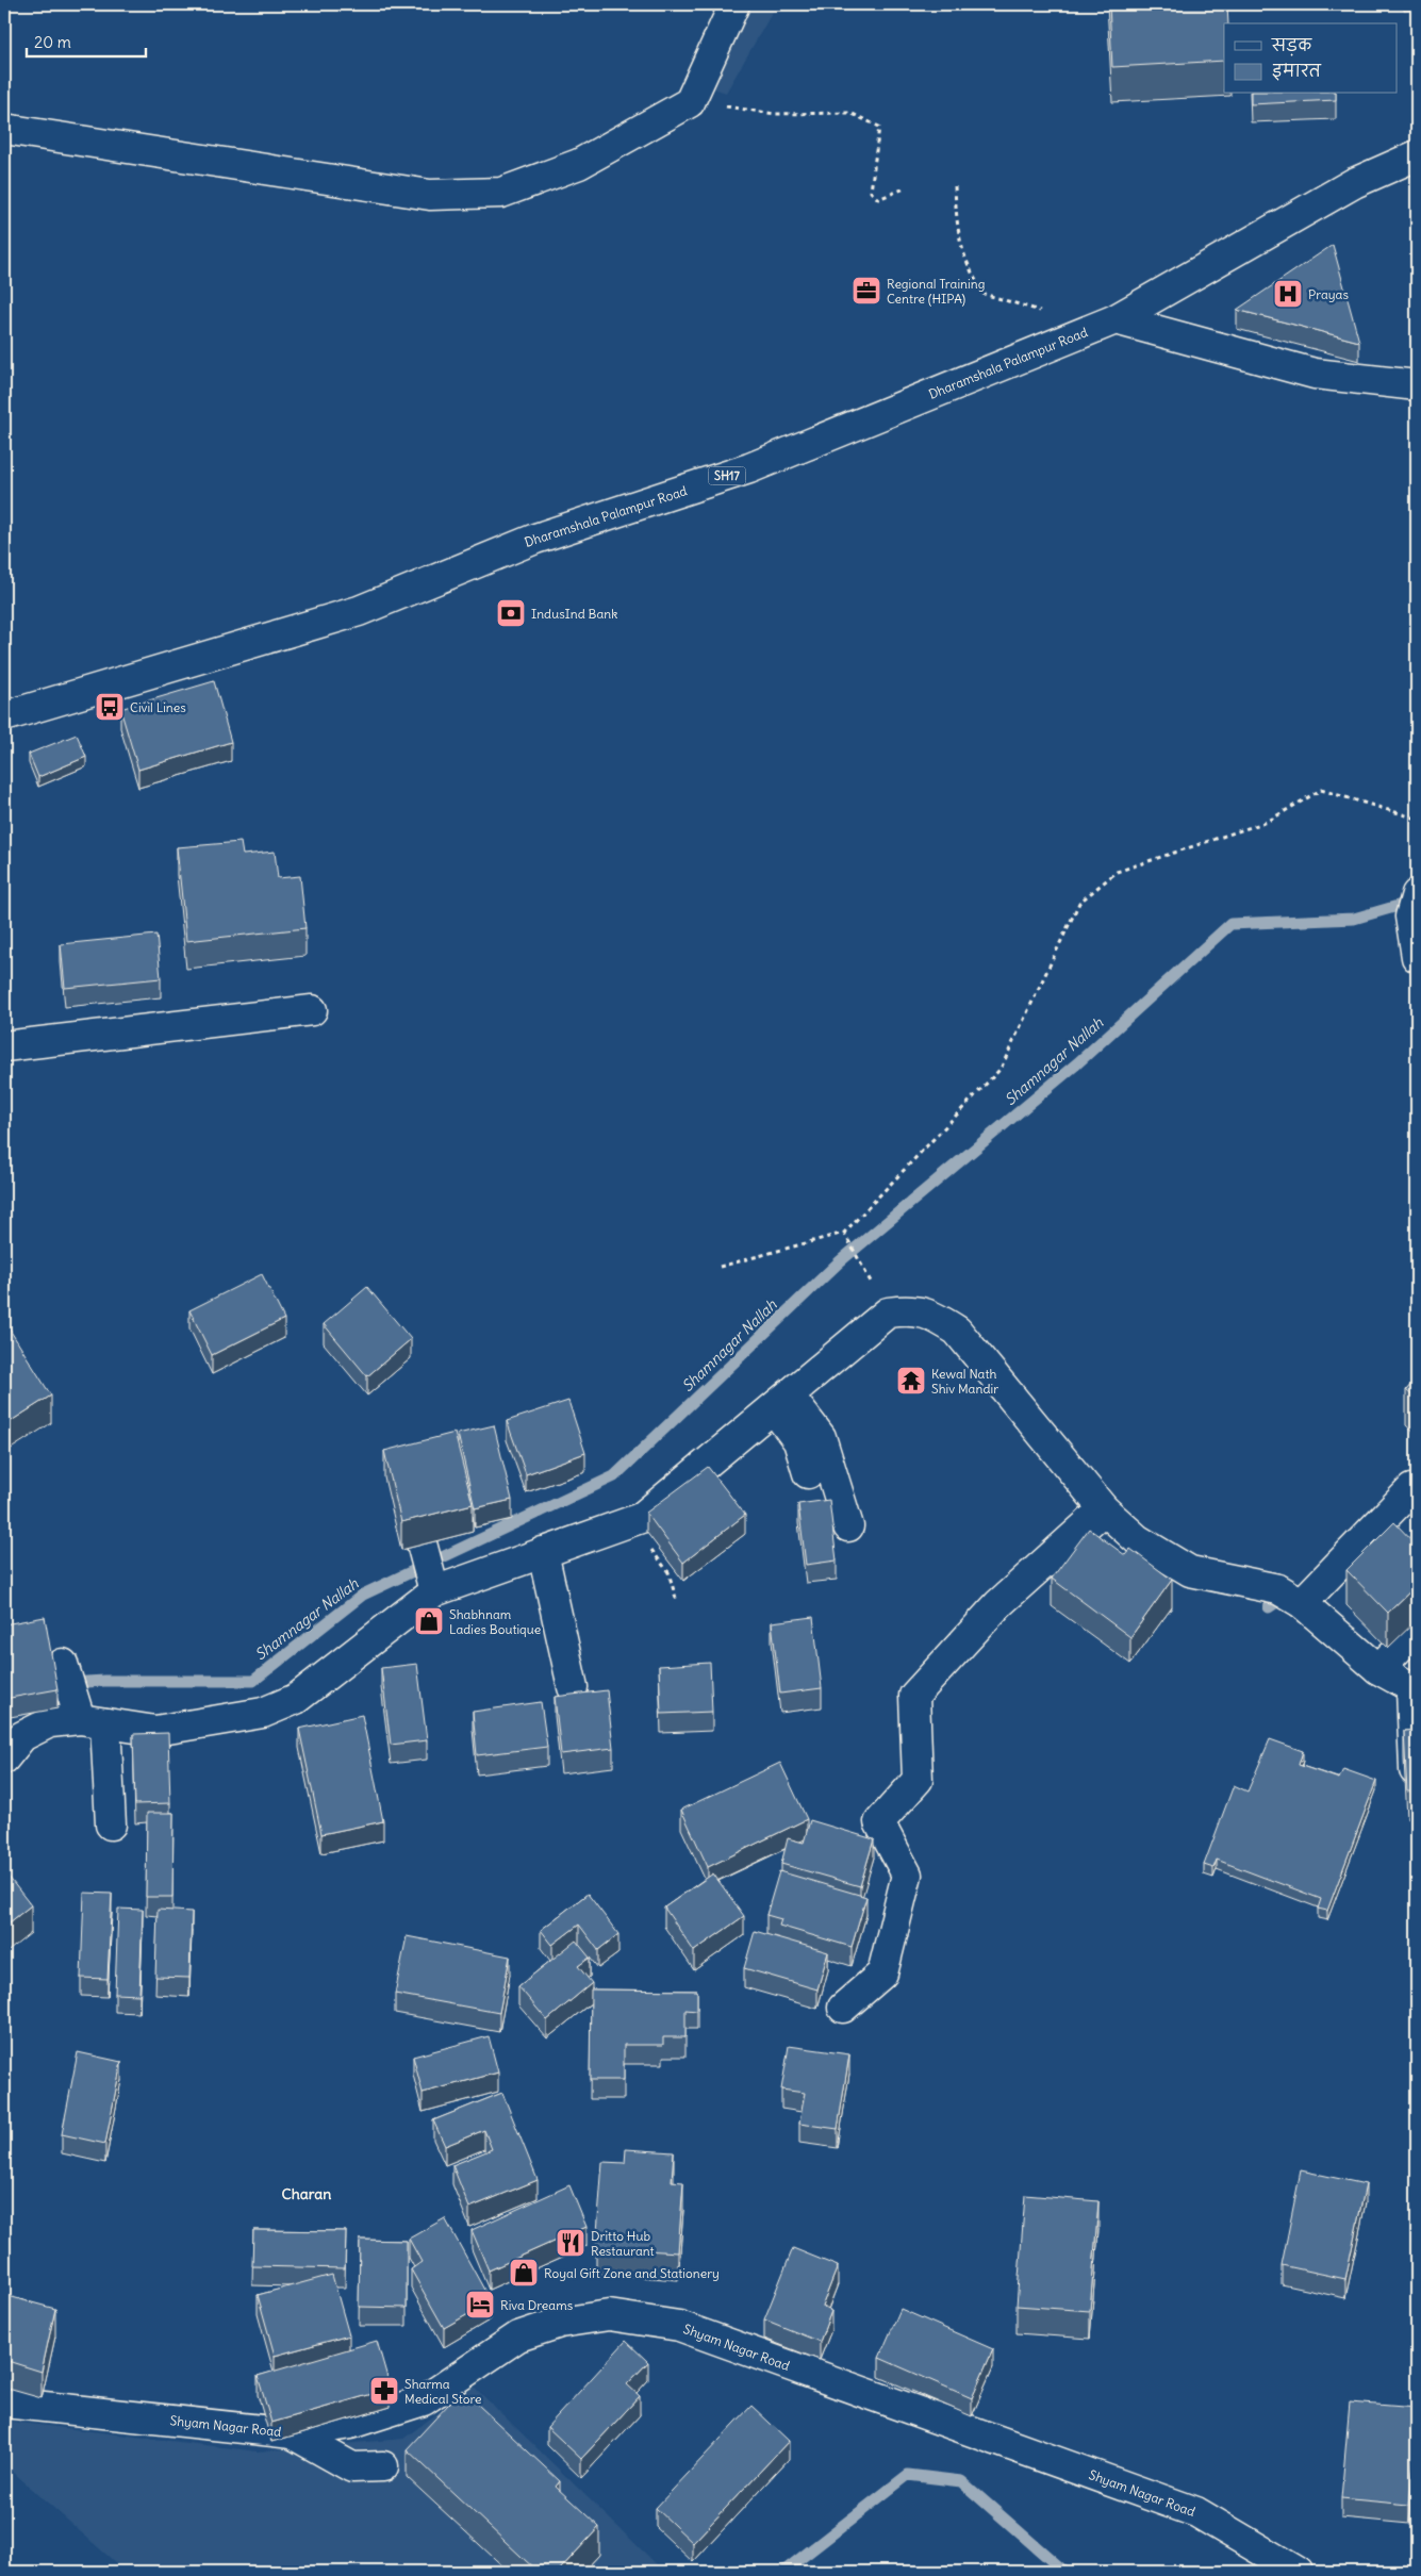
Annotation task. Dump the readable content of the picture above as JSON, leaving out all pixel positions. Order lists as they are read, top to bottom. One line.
{"streets":{"street":["Dharamshala Palampur Road","SH17","Shyam Nagar Road"]},"districts":["Charan"],"water":["Shamnagar Nallah"],"places":{"office":["Regional Training Centre (HIPA)"],"hospital":["Prayas"],"bank":["IndusInd Bank"],"bus stop":["Civil Lines"],"temple":["Kewal Nath Shiv Mandir"],"shop":["Shabhnam Ladies Boutique","Royal Gift Zone and Stationery"],"restaurant":["Dritto Hub Restaurant"],"hotel":["Riva Dreams"],"pharmacy":["Sharma Medical Store"]},"legend":["सड़क","इमारत"],"scale_bar":"20 m"}
